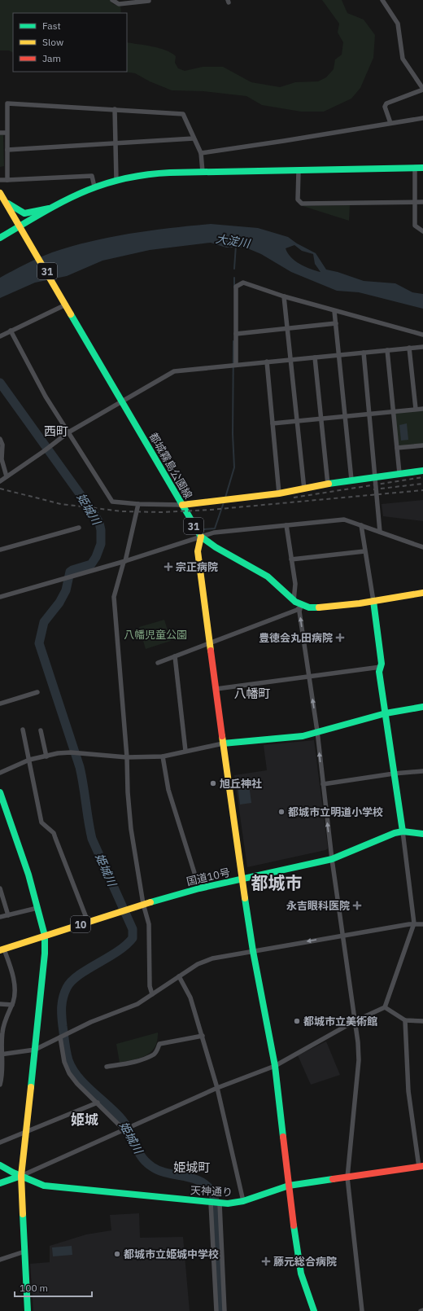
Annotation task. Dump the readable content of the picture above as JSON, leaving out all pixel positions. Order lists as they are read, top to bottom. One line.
{"streets":{"main road":["31","都城霧島公園線","国道10号","10","天神通り"]},"districts":["西町","八幡町","都城市","姫城","姫城町"],"water":["大淀川","姫城川"],"parks":["八幡児童公園"],"places":{"health":["宗正病院","豊徳会丸田病院","永吉眼科医院","藤元総合病院"],"other":["旭丘神社","都城市立明道小学校","都城市立美術館","都城市立姫城中学校"]},"legend":["Fast","Slow","Jam"],"scale_bar":"100 m"}
